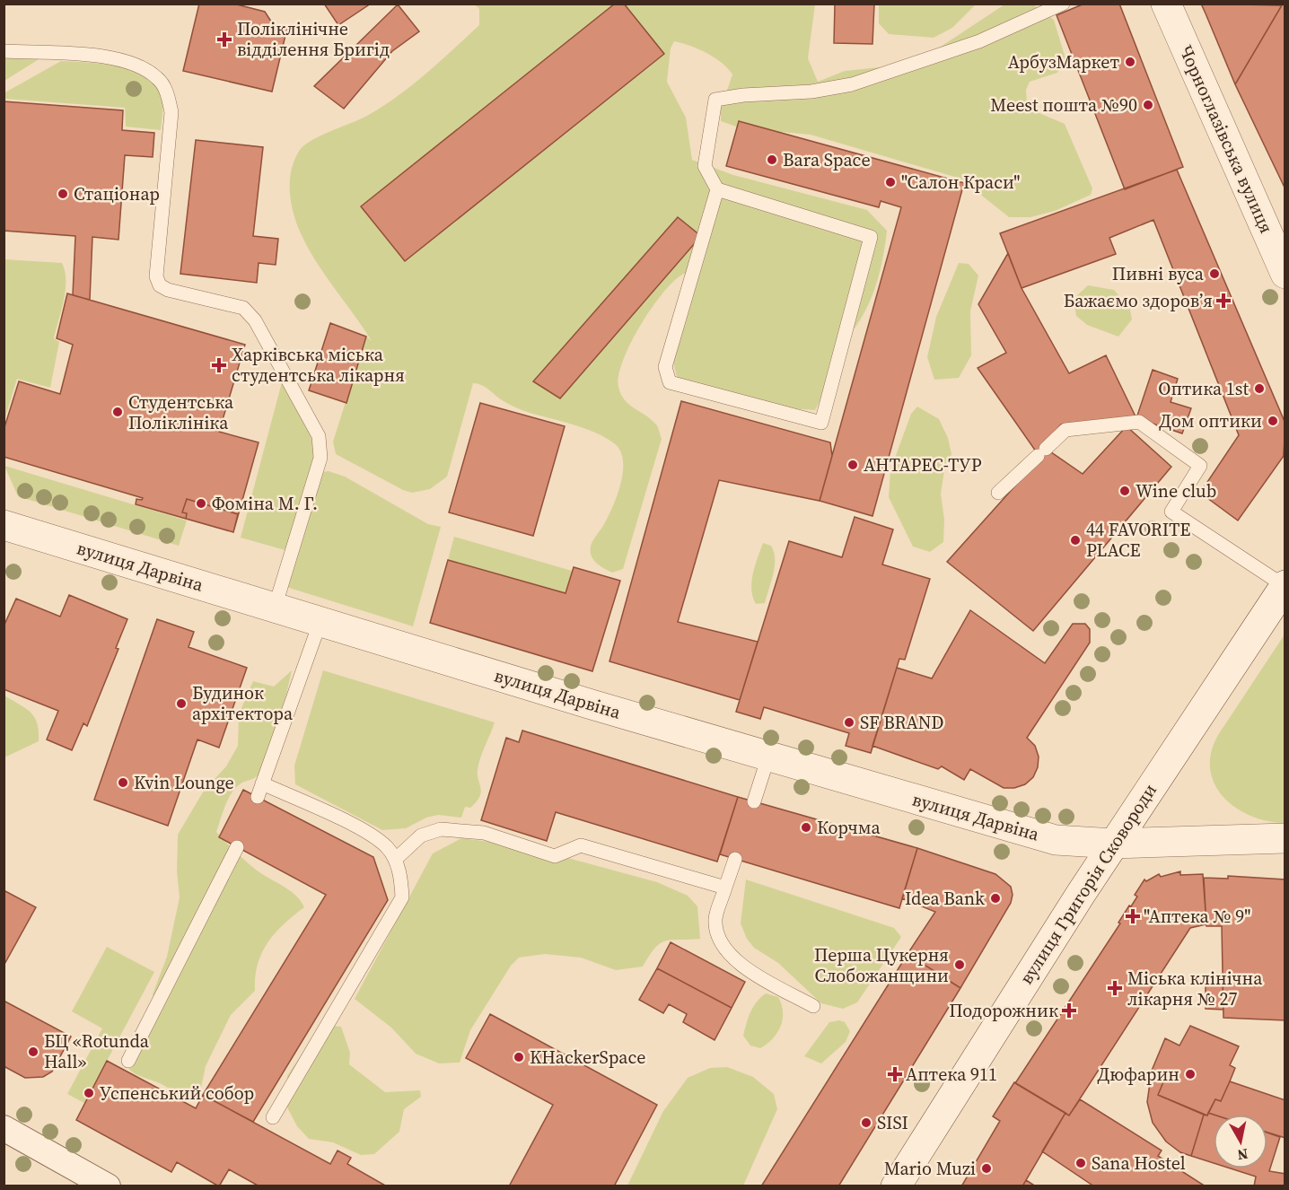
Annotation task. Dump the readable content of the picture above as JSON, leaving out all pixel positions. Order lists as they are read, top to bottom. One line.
{"streets":{"street":["Чорноглазівська вулиця","вулиця Дарвіна","вулиця Григорія Сковороди"]},"crossings":[["вулиця Дарвіна","вулиця Григорія Сковороди"]],"places":{"health":["Поліклінічне відділення Бригід","Бажаємо здоровʼя","Харківська міська студентська лікарня","\"Аптека № 9\"","Міська клінічна лікарня № 27","Подорожник","Аптека 911"],"other":["АрбузМаркет","Meest пошта №90","Bara Space","\"Салон Краси\"","Стаціонар","Пивні вуса","Оптика 1st","Студентська Поліклініка","Дом оптики","АНТАРЕС-ТУР","Wine club","Фоміна М. Г.","44 FAVORITE PLACE","Будинок архітектора","SF BRAND","Kvin Lounge","Корчма","Idea Bank","Перша Цукерня Слобожанщини","БЦ «Rotunda Hall»","KHackerSpace","Дюфарин","Успенський собор","SISI","Sana Hostel","Mario Muzi"]},"north":"bottom"}
